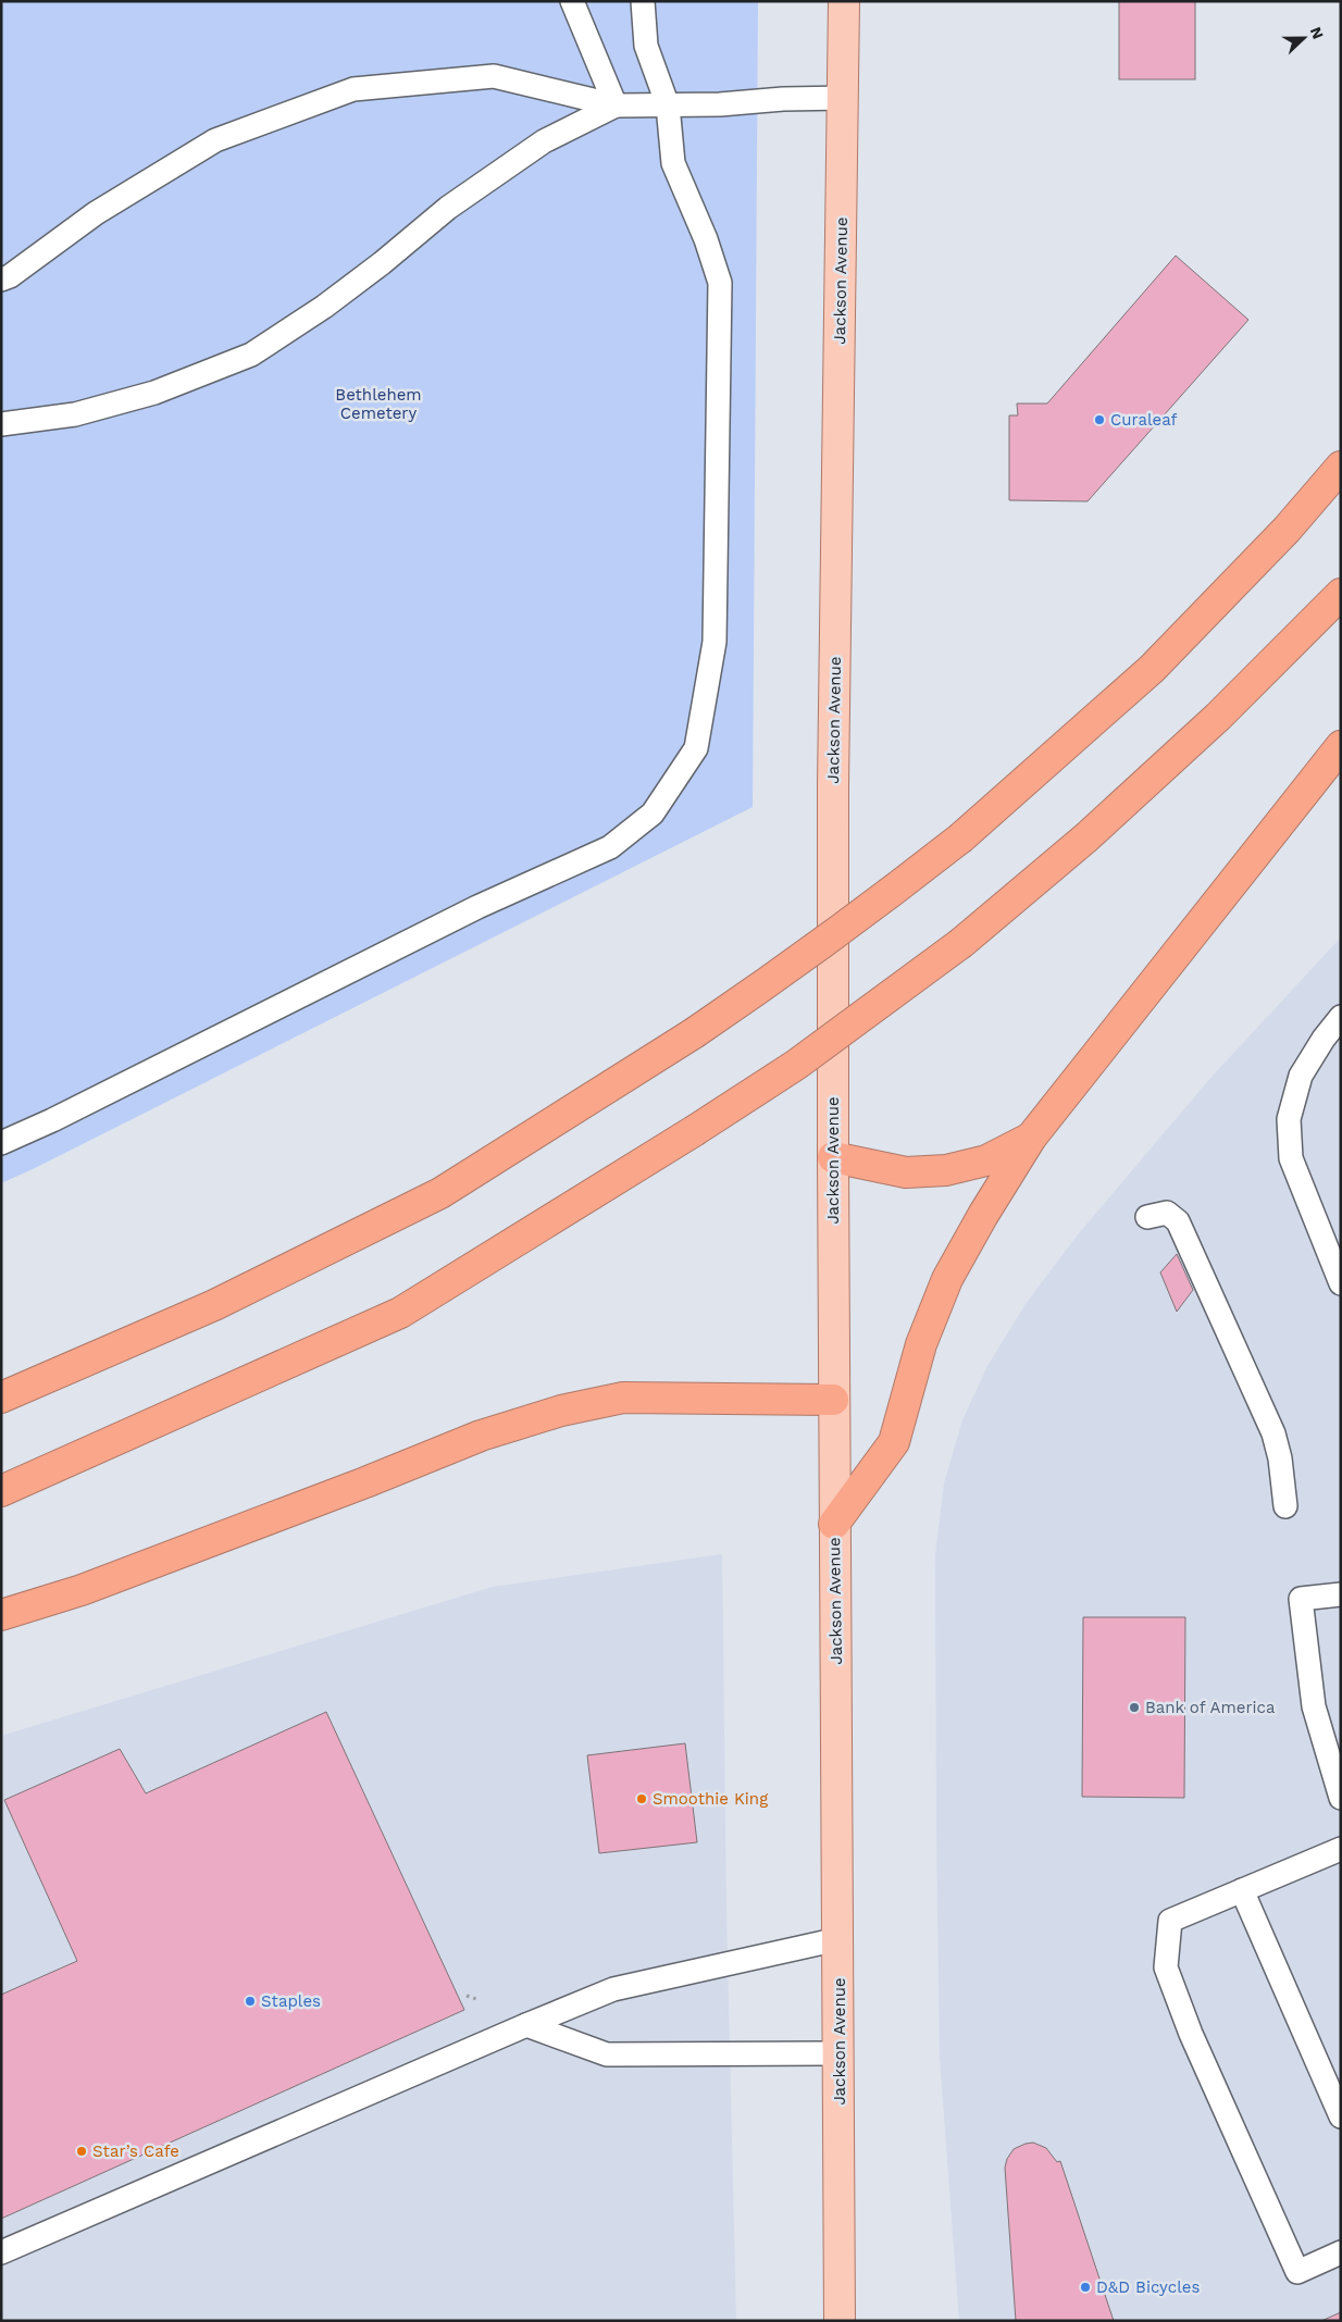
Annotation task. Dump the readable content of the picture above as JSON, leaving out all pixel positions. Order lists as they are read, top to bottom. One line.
{"streets":{"main road":["Jackson Avenue"]},"parks":["Bethlehem Cemetery"],"places":["Curaleaf","Bank of America","Smoothie King","Staples","Star’s Cafe","D&D Bicycles"],"north":"right"}
